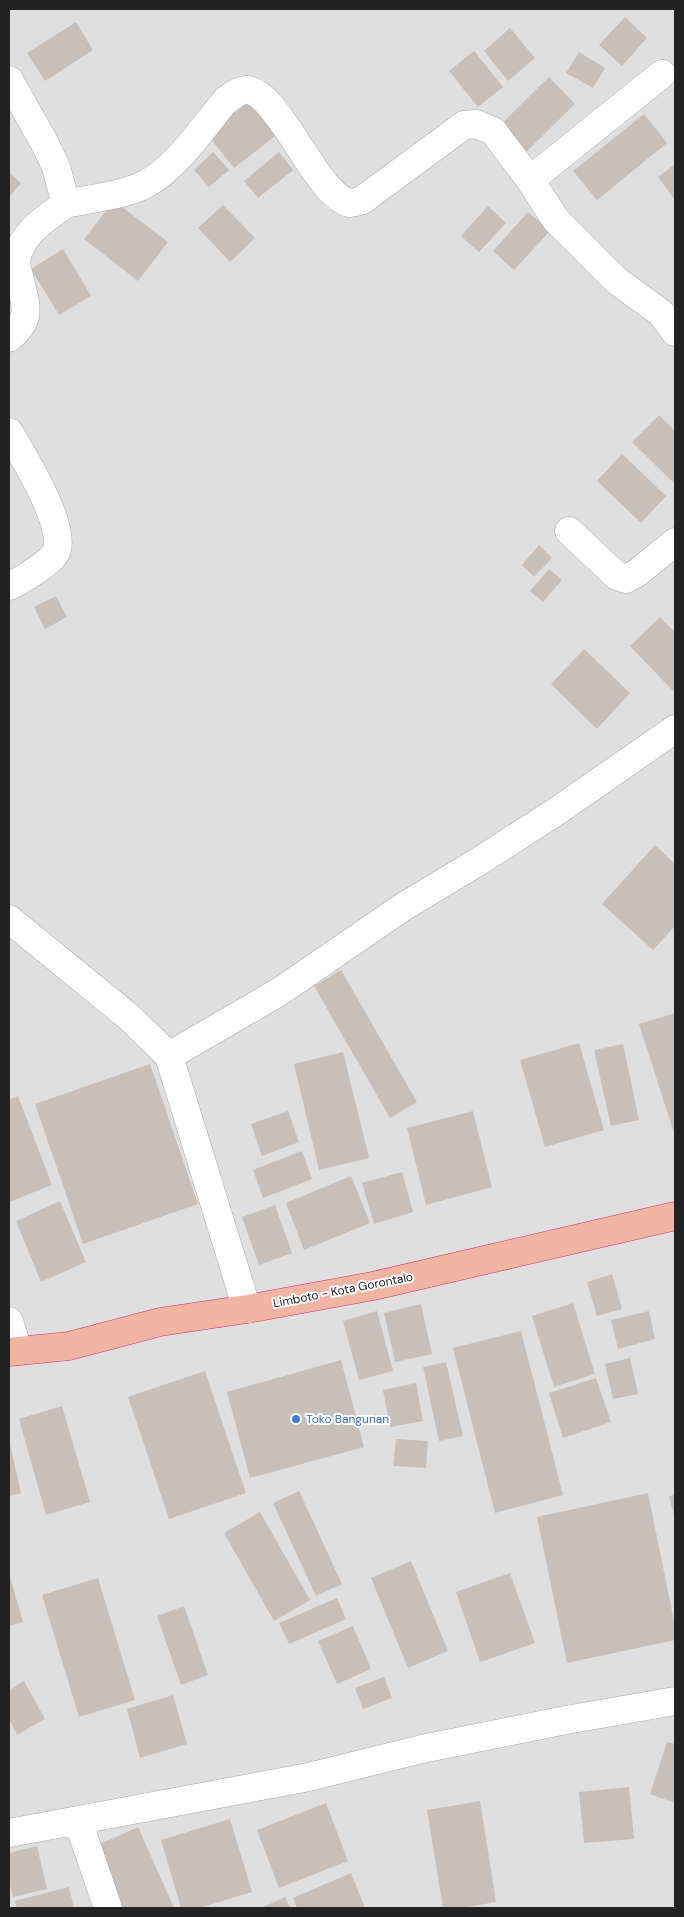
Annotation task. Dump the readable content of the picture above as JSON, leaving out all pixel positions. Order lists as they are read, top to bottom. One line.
{"streets":{"highway":["Limboto - Kota Gorontalo"]},"places":["Toko Bangunan"]}
